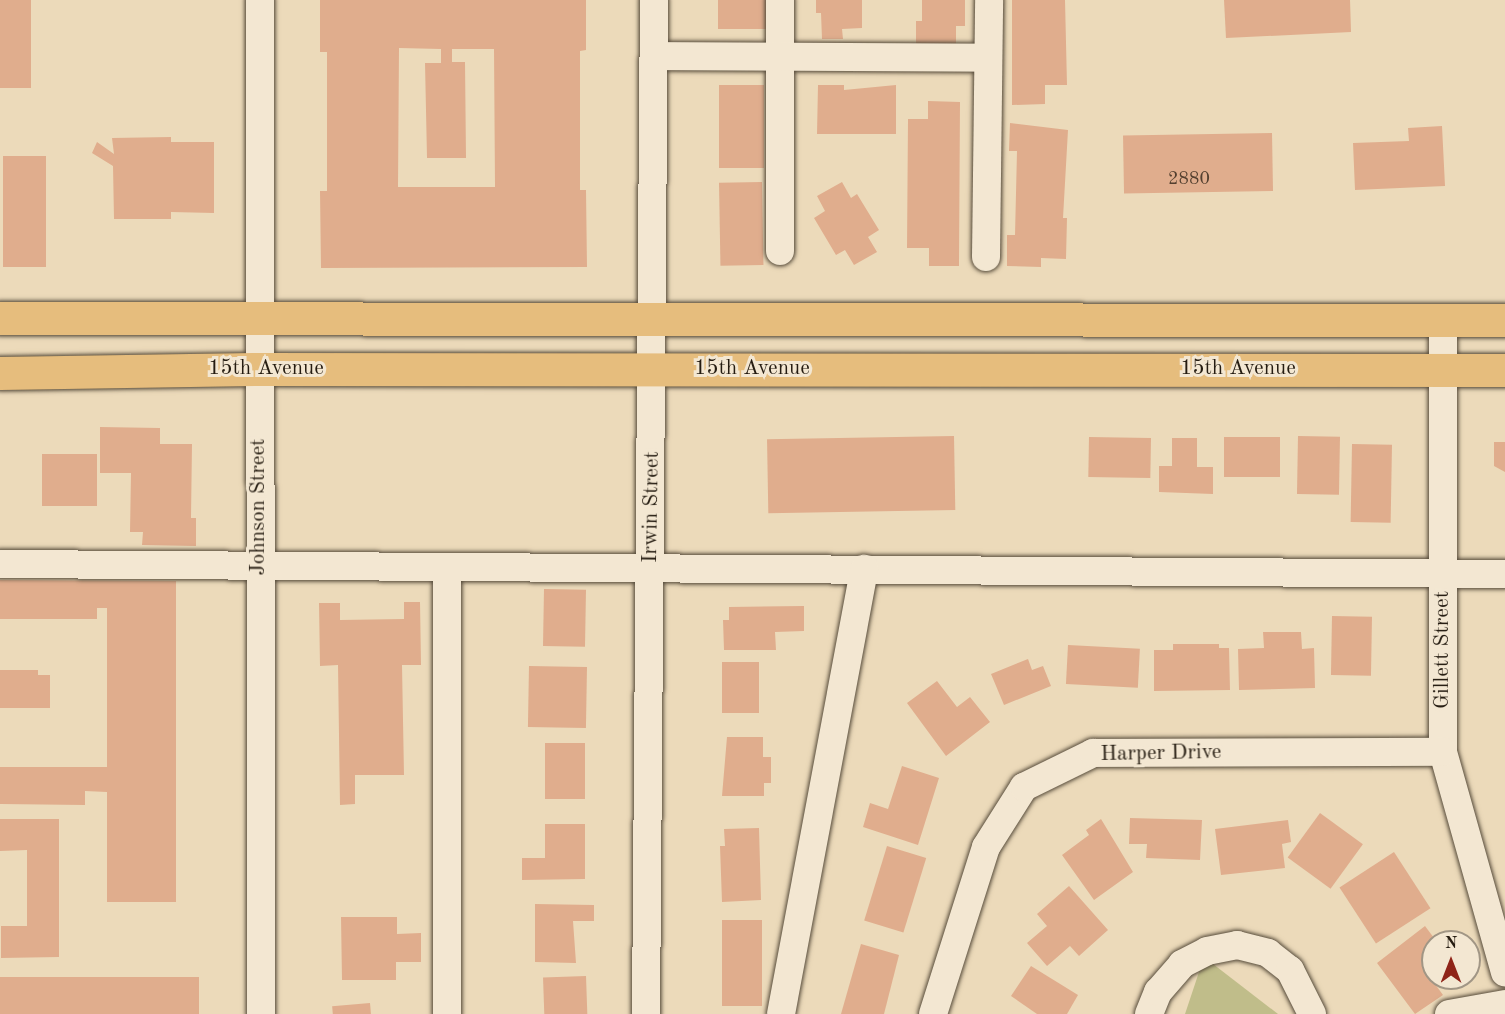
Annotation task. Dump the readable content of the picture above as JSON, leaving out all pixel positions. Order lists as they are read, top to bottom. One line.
{"streets":{"main road":["15th Avenue"],"street":["Johnson Street","Irwin Street","Gillett Street","Harper Drive"]},"crossings":[["15th Avenue","Johnson Street"],["15th Avenue","Irwin Street"],["15th Avenue","Gillett Street"],["Gillett Street","Harper Drive"]],"house_numbers":["2880"],"north":"top"}
